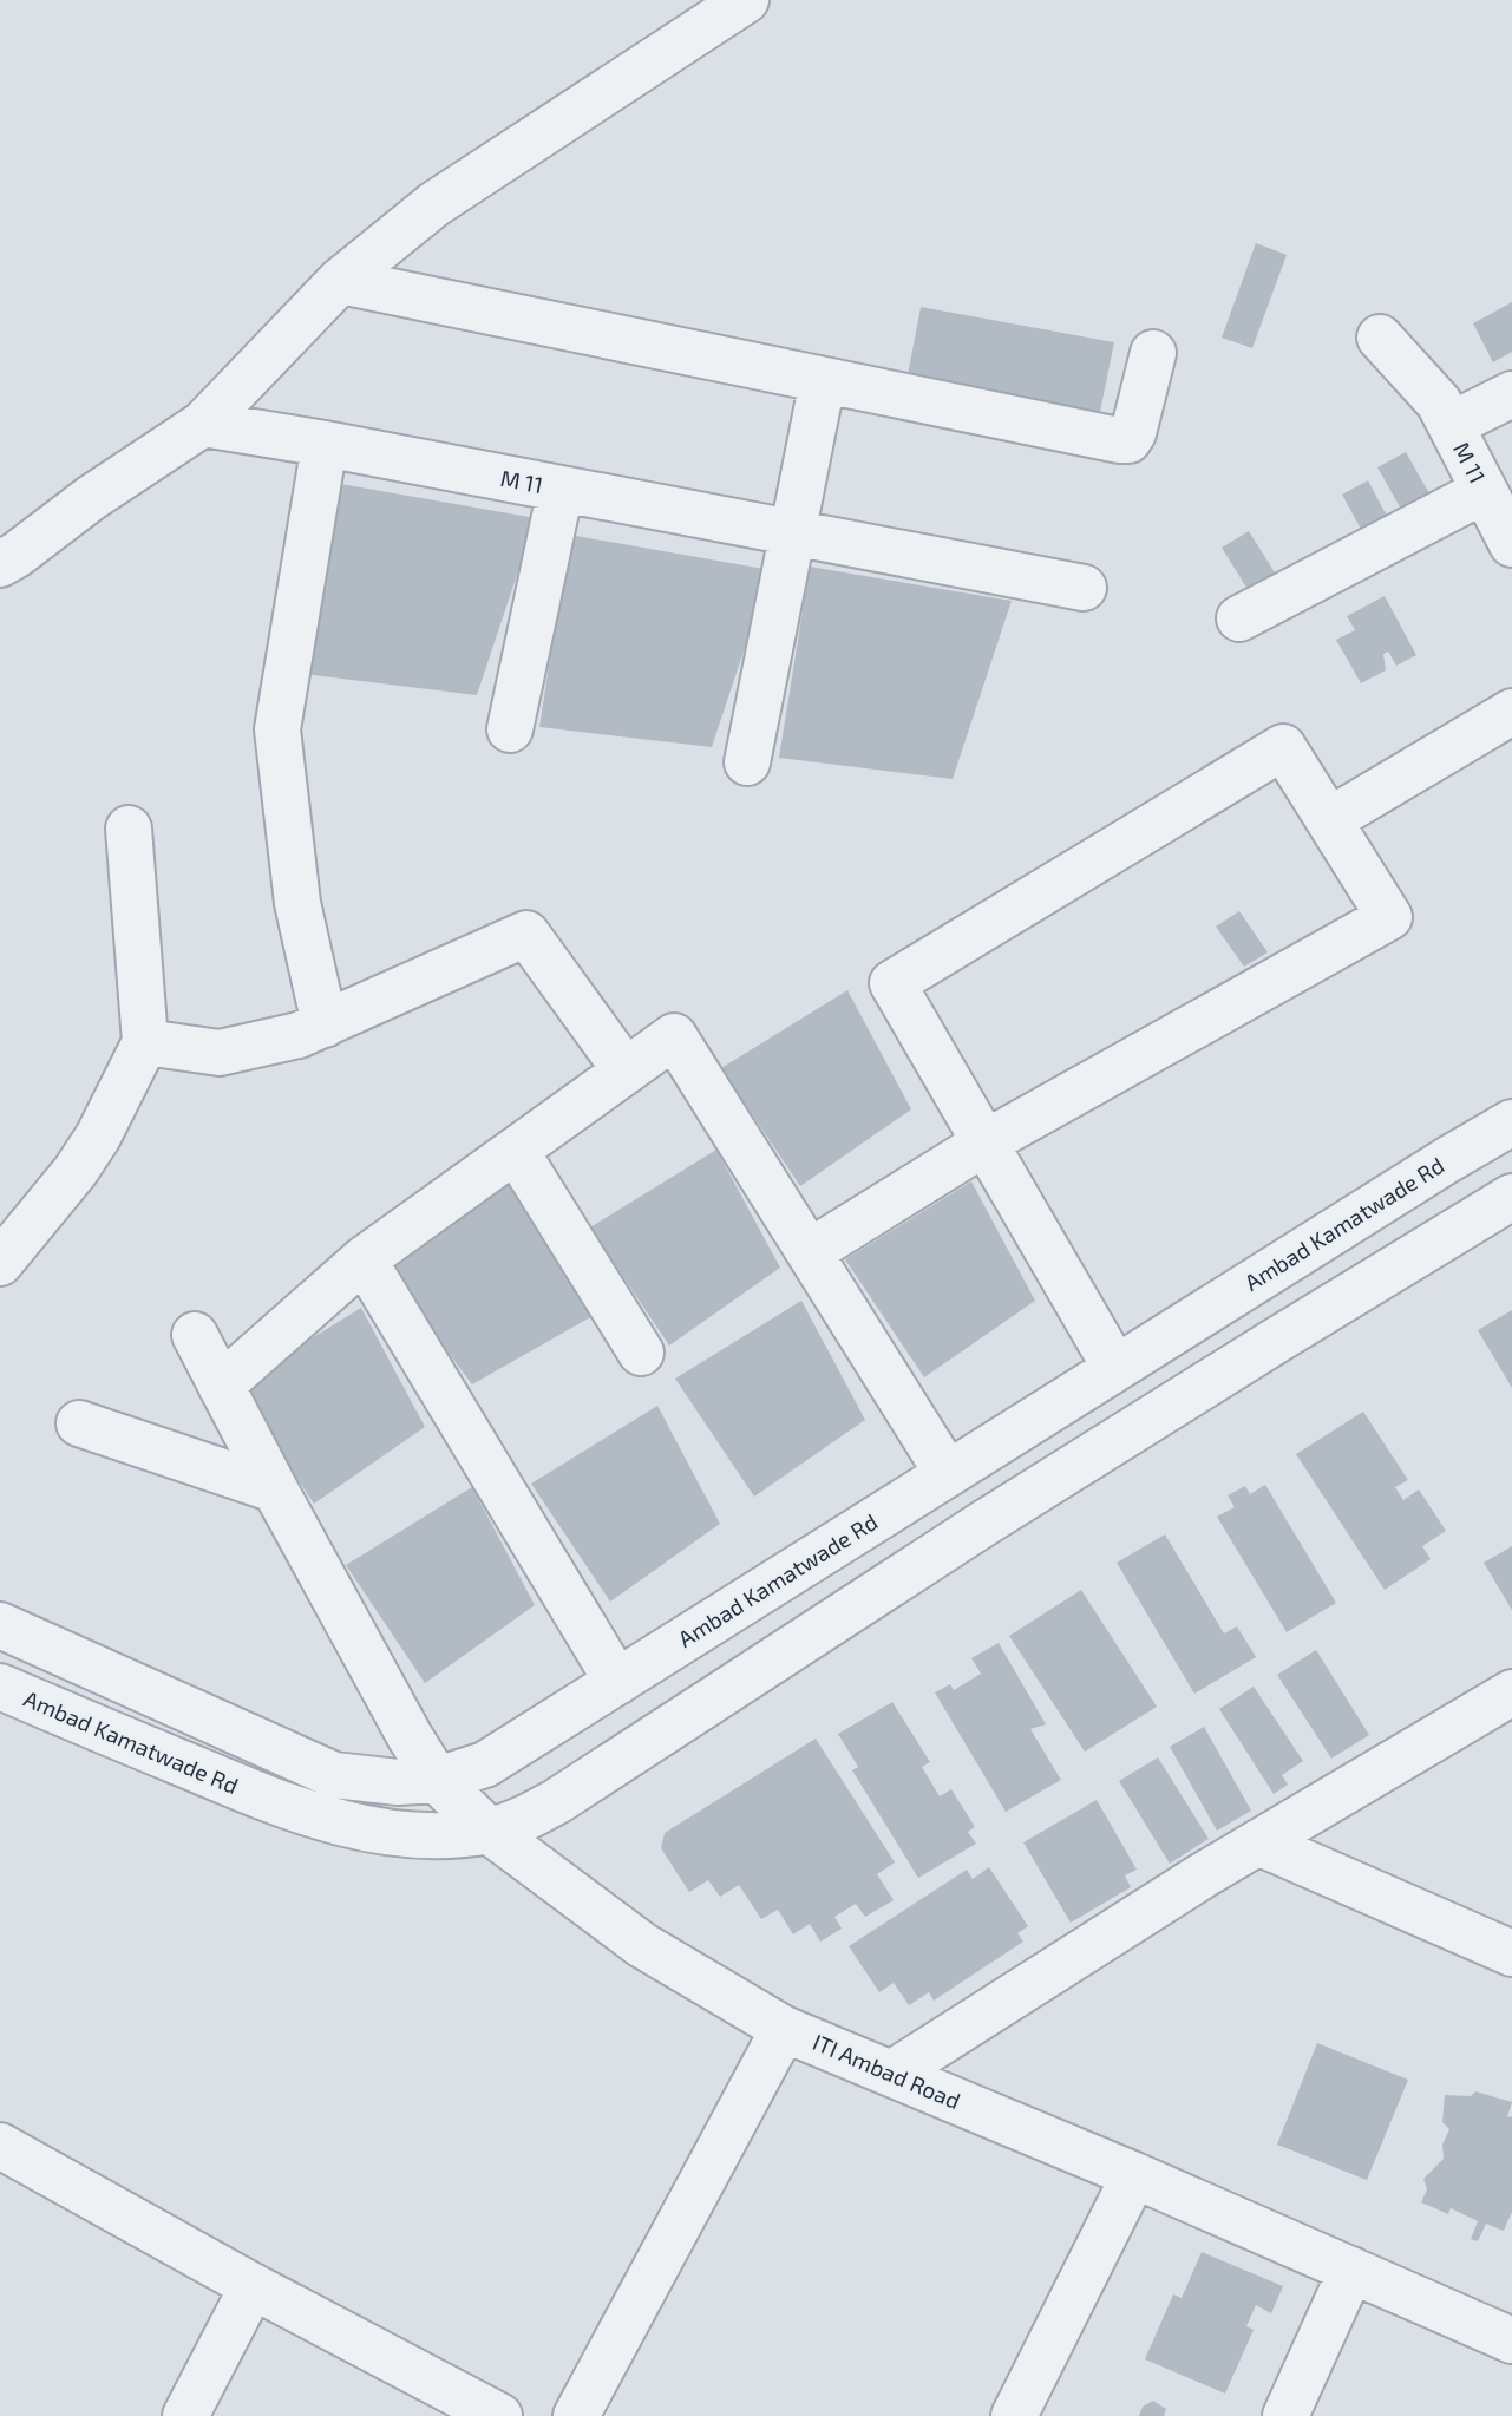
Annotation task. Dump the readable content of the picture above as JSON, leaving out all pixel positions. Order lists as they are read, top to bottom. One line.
{"streets":{"street":["M 11","Ambad Kamatwade Rd","ITI Ambad Road"]},"crossings":[["Ambad Kamatwade Rd","ITI Ambad Road"]]}
